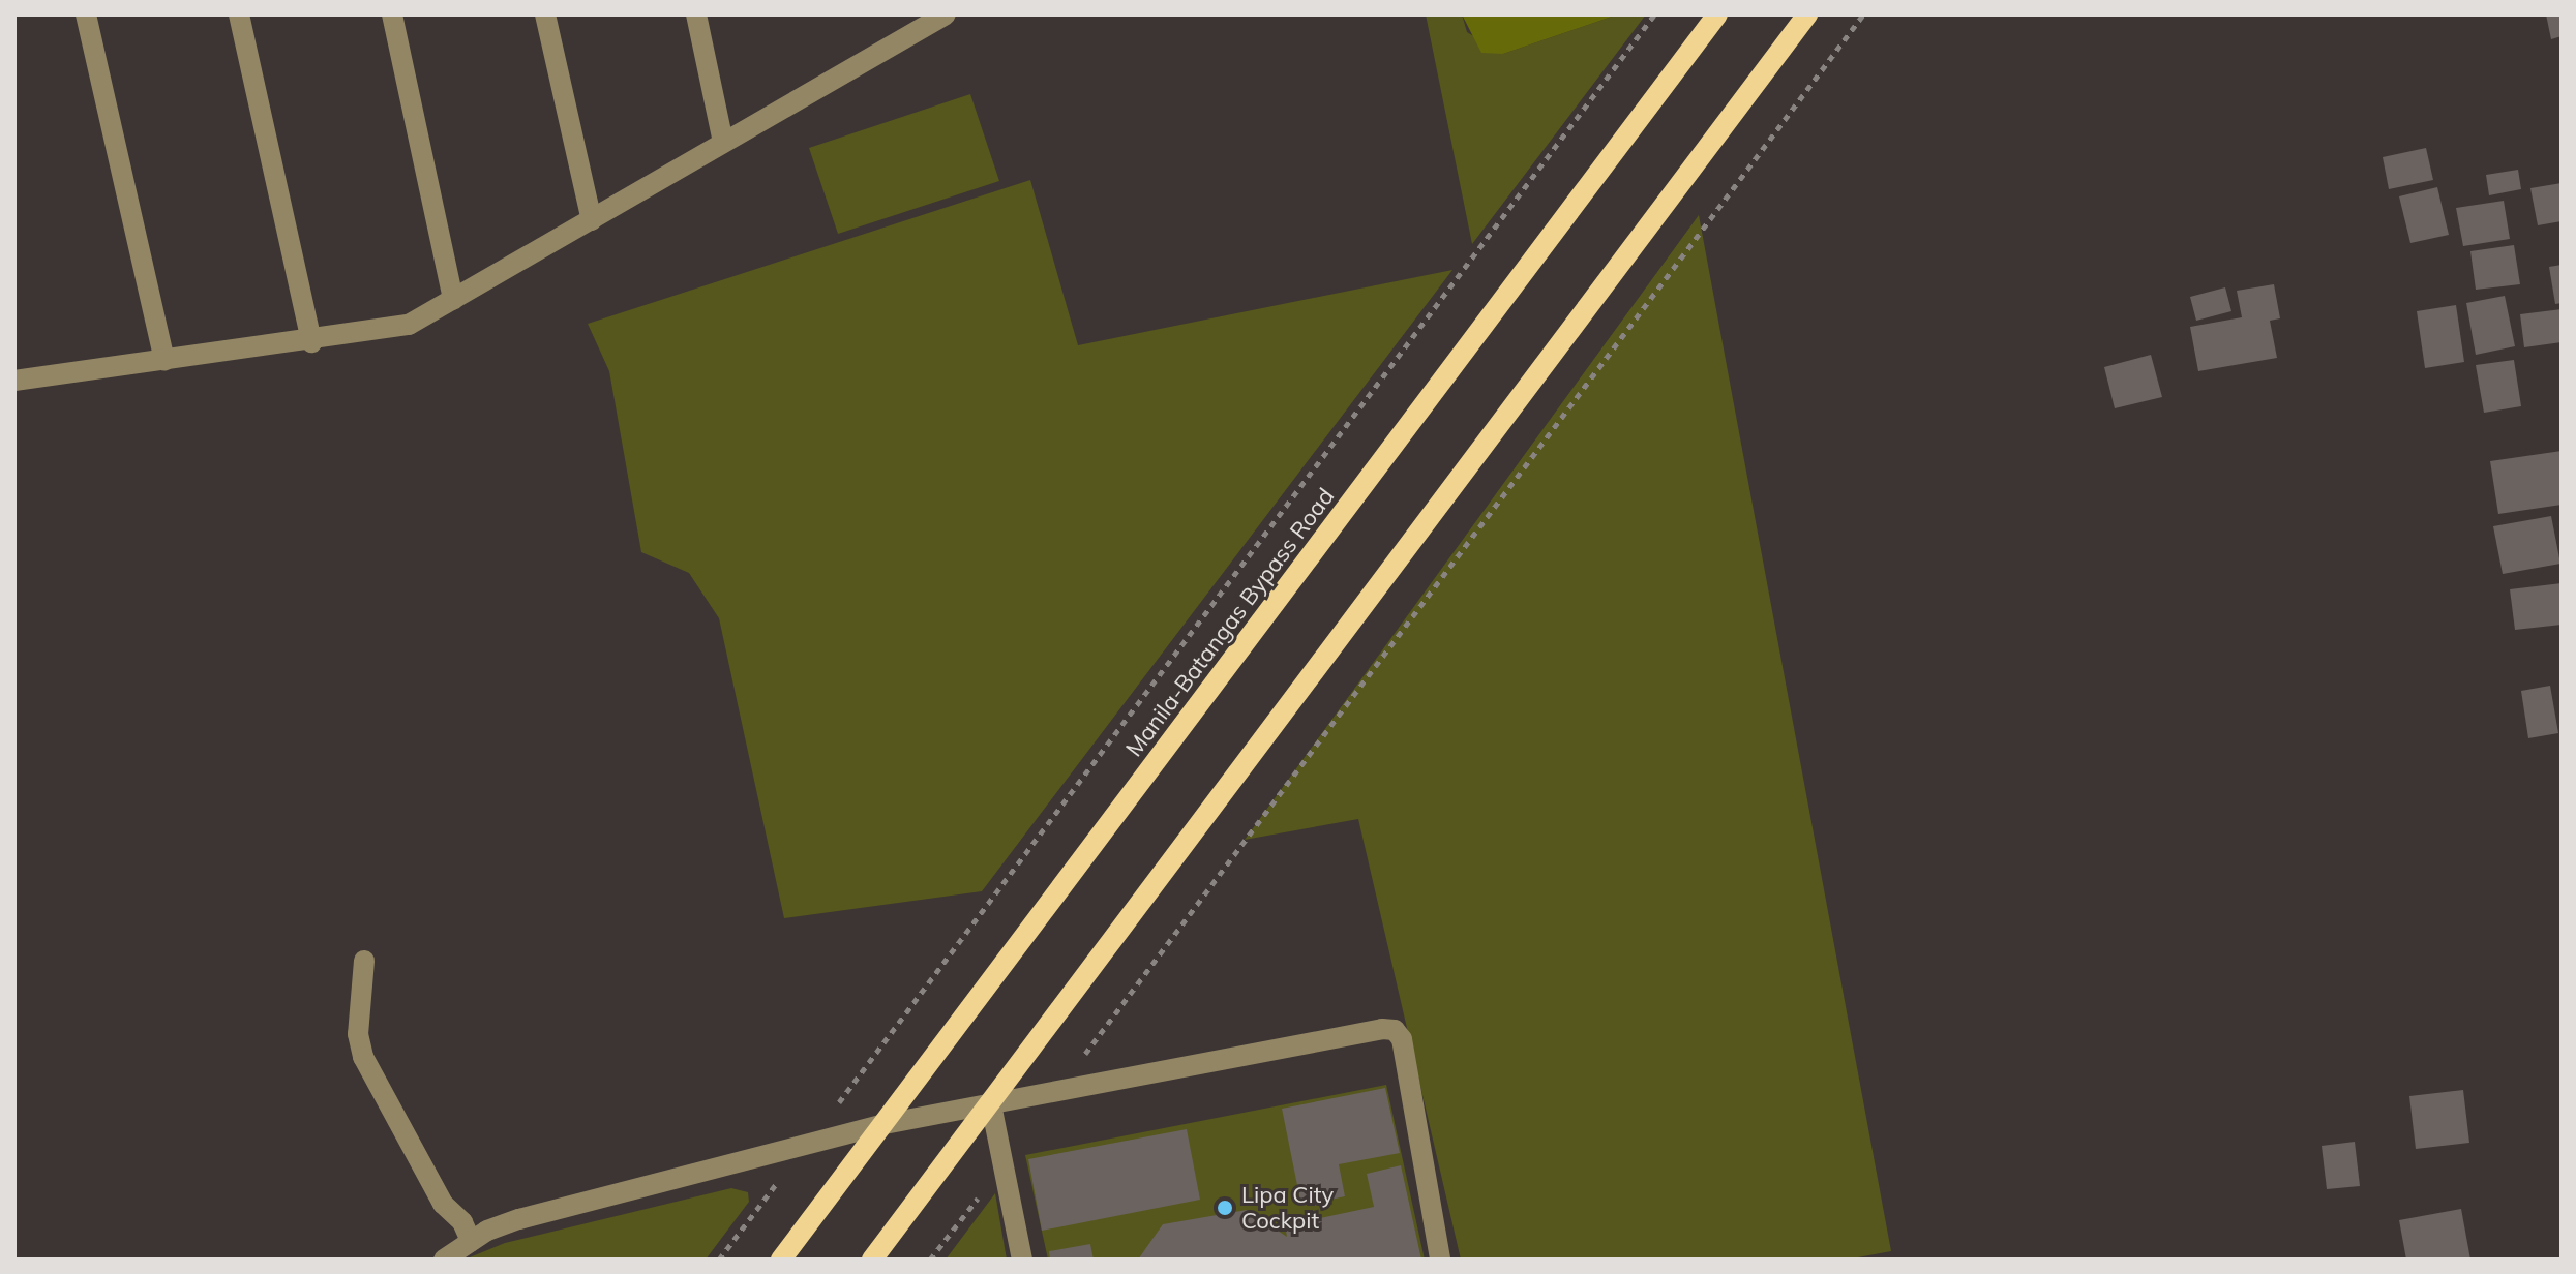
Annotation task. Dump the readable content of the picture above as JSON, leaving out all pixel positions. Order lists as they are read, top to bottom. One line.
{"streets":{"main road":["Manila-Batangas Bypass Road"]},"places":["Lipa City Cockpit"]}
